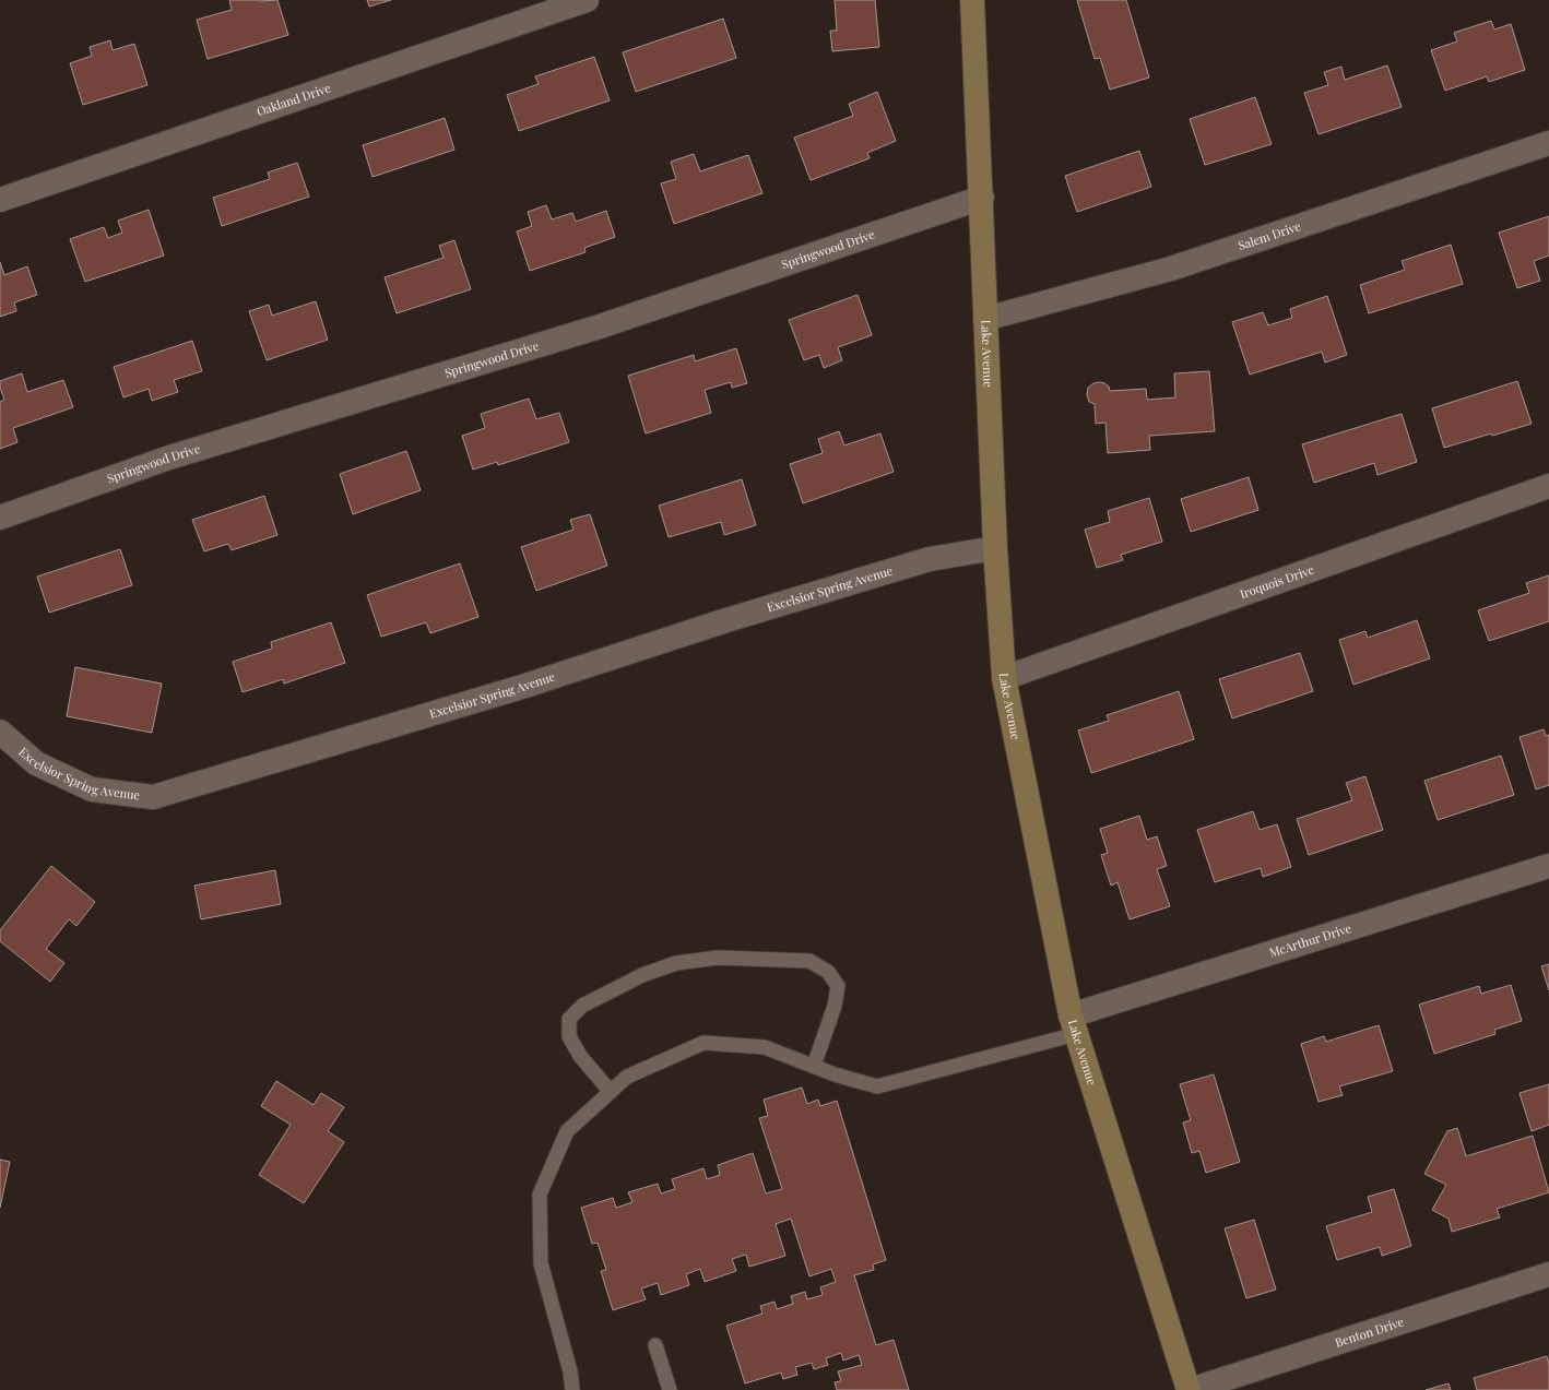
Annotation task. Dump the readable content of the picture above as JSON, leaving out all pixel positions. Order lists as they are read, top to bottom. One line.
{"streets":{"main road":["Lake Avenue"],"street":["Oakland Drive","Salem Drive","Springwood Drive","Iroquois Drive","Excelsior Spring Avenue","McArthur Drive","Benton Drive"]},"crossings":[["Salem Drive","Lake Avenue"],["Springwood Drive","Lake Avenue"],["Lake Avenue","Iroquois Drive"],["Lake Avenue","Excelsior Spring Avenue"],["Lake Avenue","McArthur Drive"],["Lake Avenue","Benton Drive"]]}
